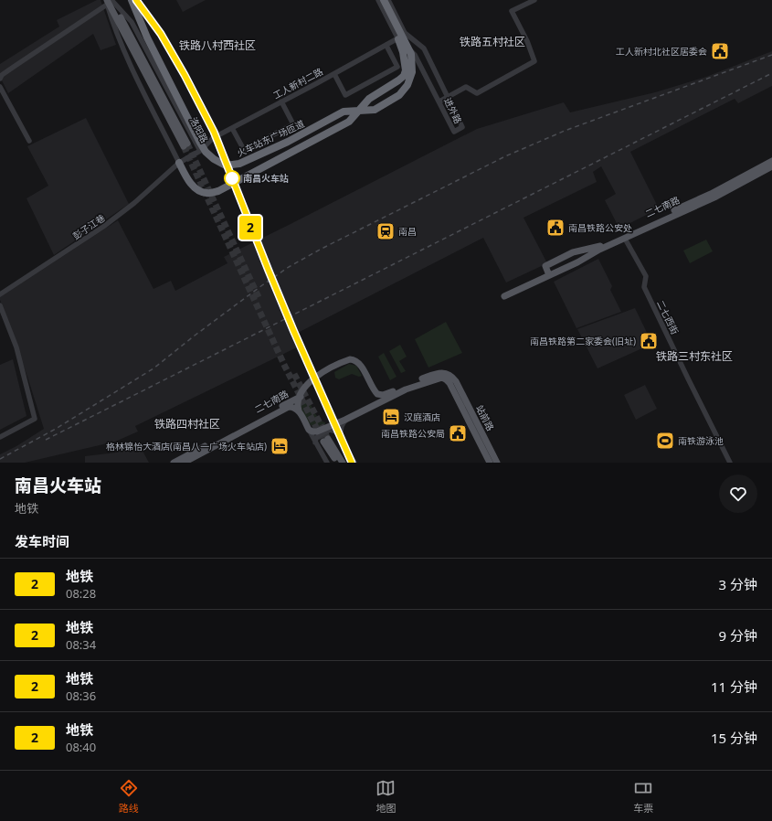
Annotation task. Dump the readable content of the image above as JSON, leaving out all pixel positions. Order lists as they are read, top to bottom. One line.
{"streets":{"highway":["火车站东广场匝道"],"main road":["洛阳路","二七南路","站前路"],"street":["工人新村二路","进外路","彭子江巷","二七西街"]},"crossings":[["工人新村二路","进外路"],["工人新村二路","洛阳路"],["洛阳路","彭子江巷"],["二七南路","二七西街"],["二七南路","站前路"]],"districts":["铁路五村社区","铁路八村西社区","铁路三村东社区","铁路四村社区"],"places":{"public building":["工人新村北社区居委会","南昌铁路公安处","南昌铁路第二家委会(旧址)","南昌铁路公安局"],"other":["南昌火车站"],"station":["南昌"],"hotel":["汉庭酒店","格林锦怡大酒店(南昌八一广场火车站店)"],"sports":["南铁游泳池"]},"lines":["metro line 2"],"page":{"on_map":"2","heading":[["南昌火车站","地铁"],"发车时间"],"list":[{"mark":"2","name":"地铁","note":"08:28","value":"3 分钟"},{"mark":"2","name":"地铁","note":"08:34","value":"9 分钟"},{"mark":"2","name":"地铁","note":"08:36","value":"11 分钟"},{"mark":"2","name":"地铁","note":"08:40","value":"15 分钟"}],"tabs":["路线","地图","车票"]}}
